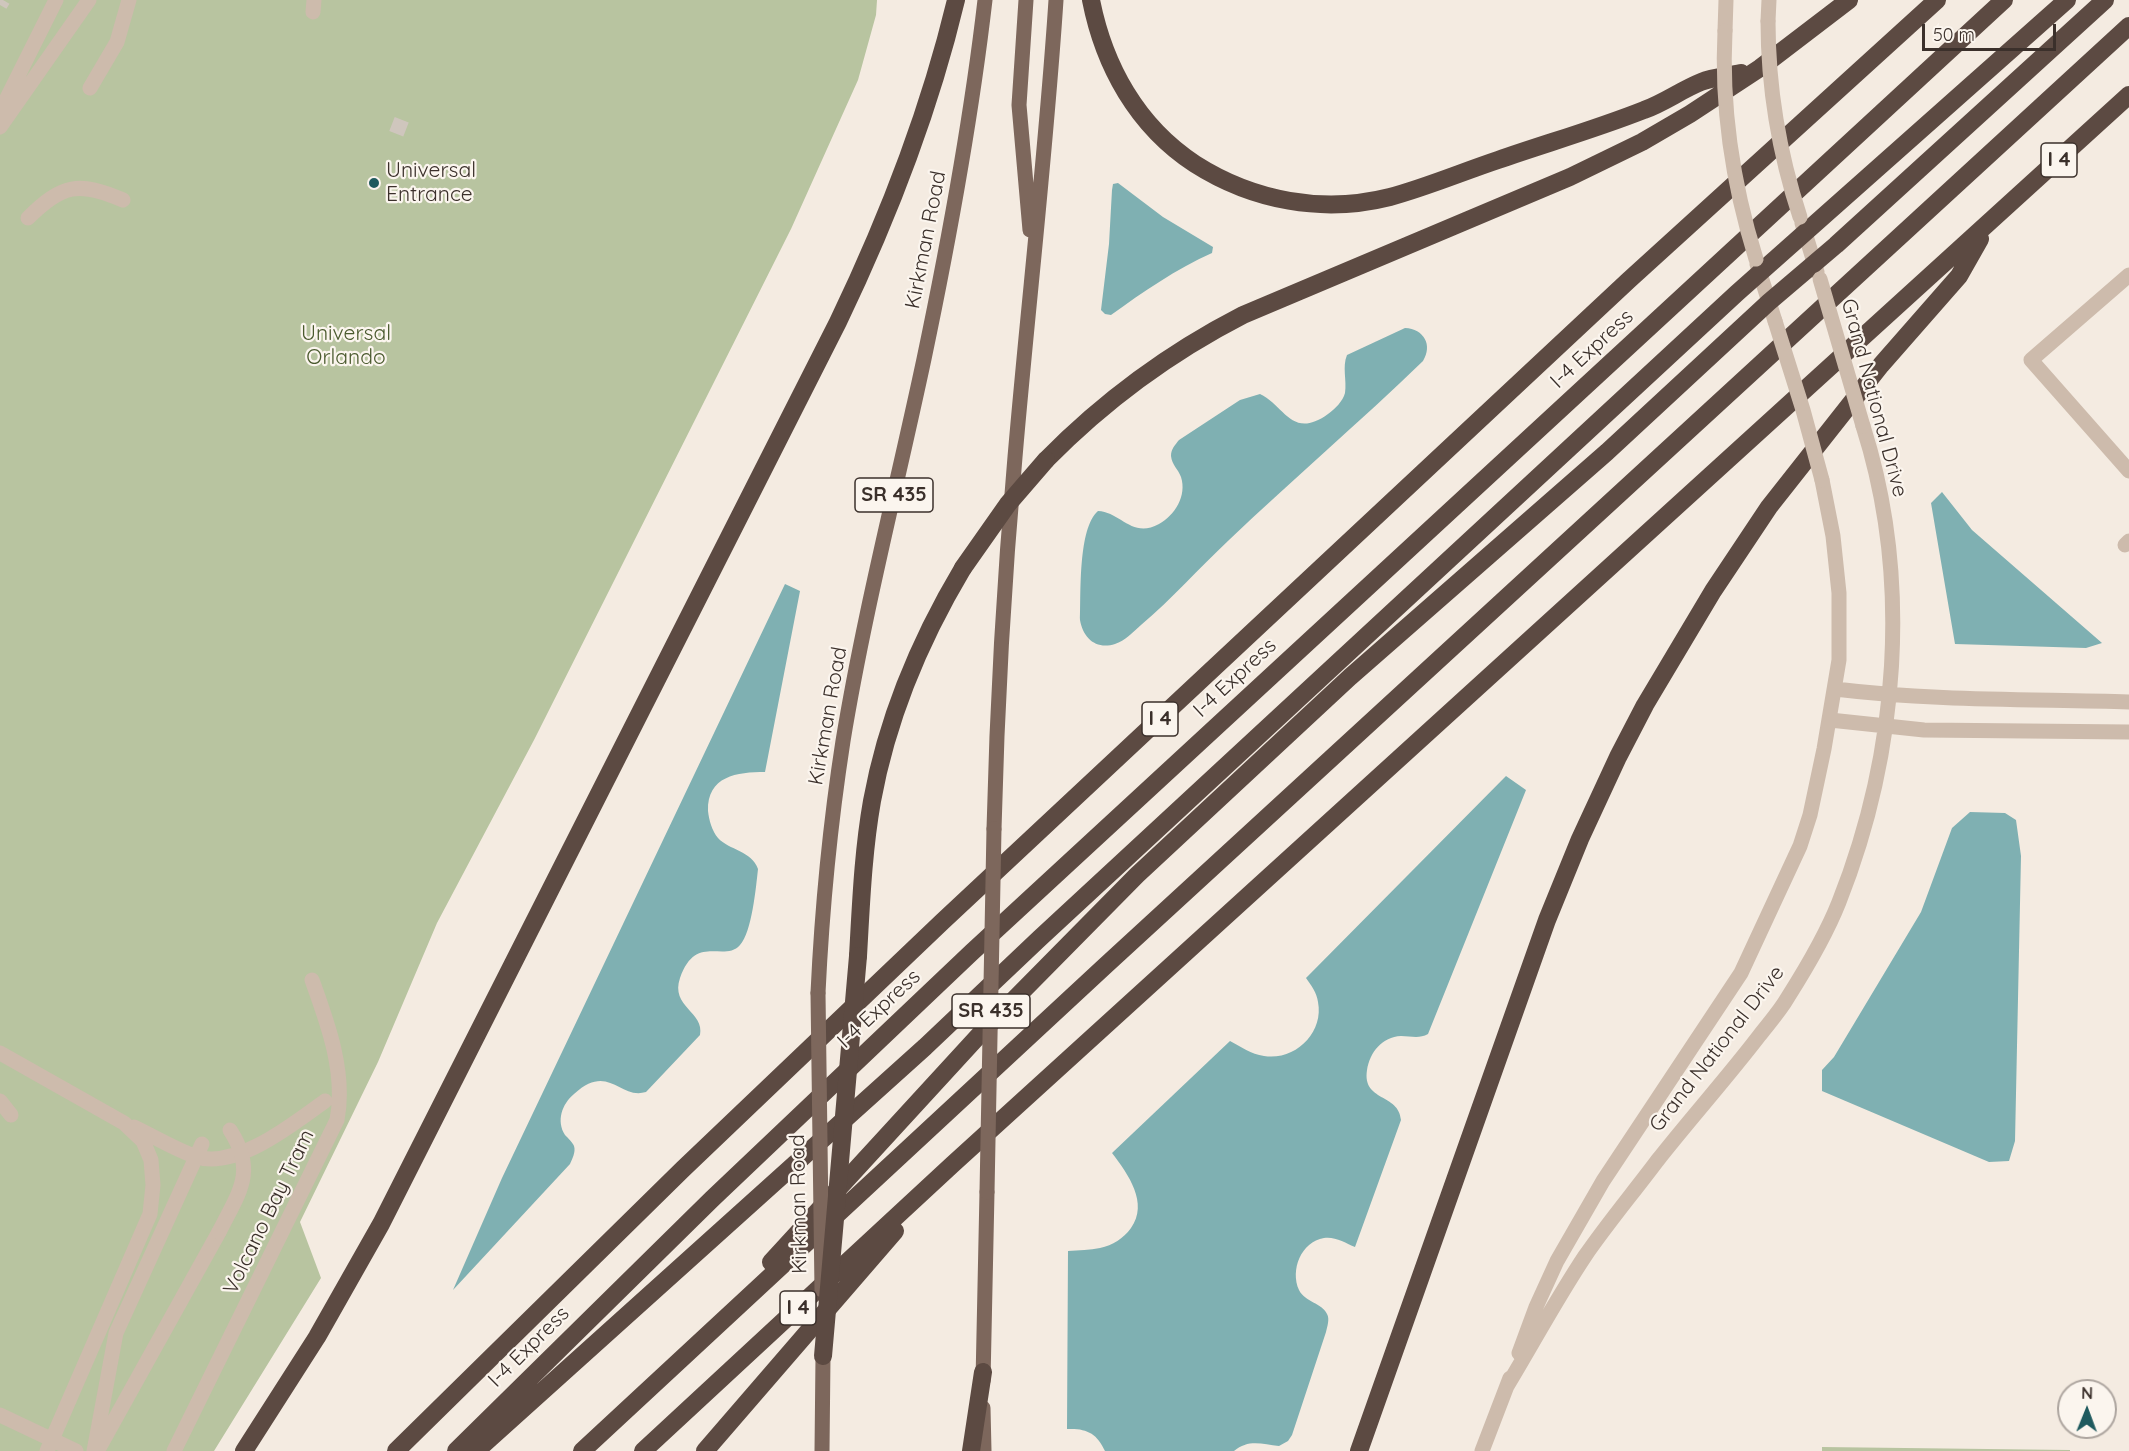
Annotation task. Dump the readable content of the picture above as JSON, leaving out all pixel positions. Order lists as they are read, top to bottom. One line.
{"streets":{"highway":["I 4","I-4 Express"],"main road":["Kirkman Road","SR 435"],"street":["Grand National Drive","Volcano Bay Tram"]},"parks":["Universal Orlando"],"places":["Universal Entrance"],"scale_bar":"50 m","north":"top"}
